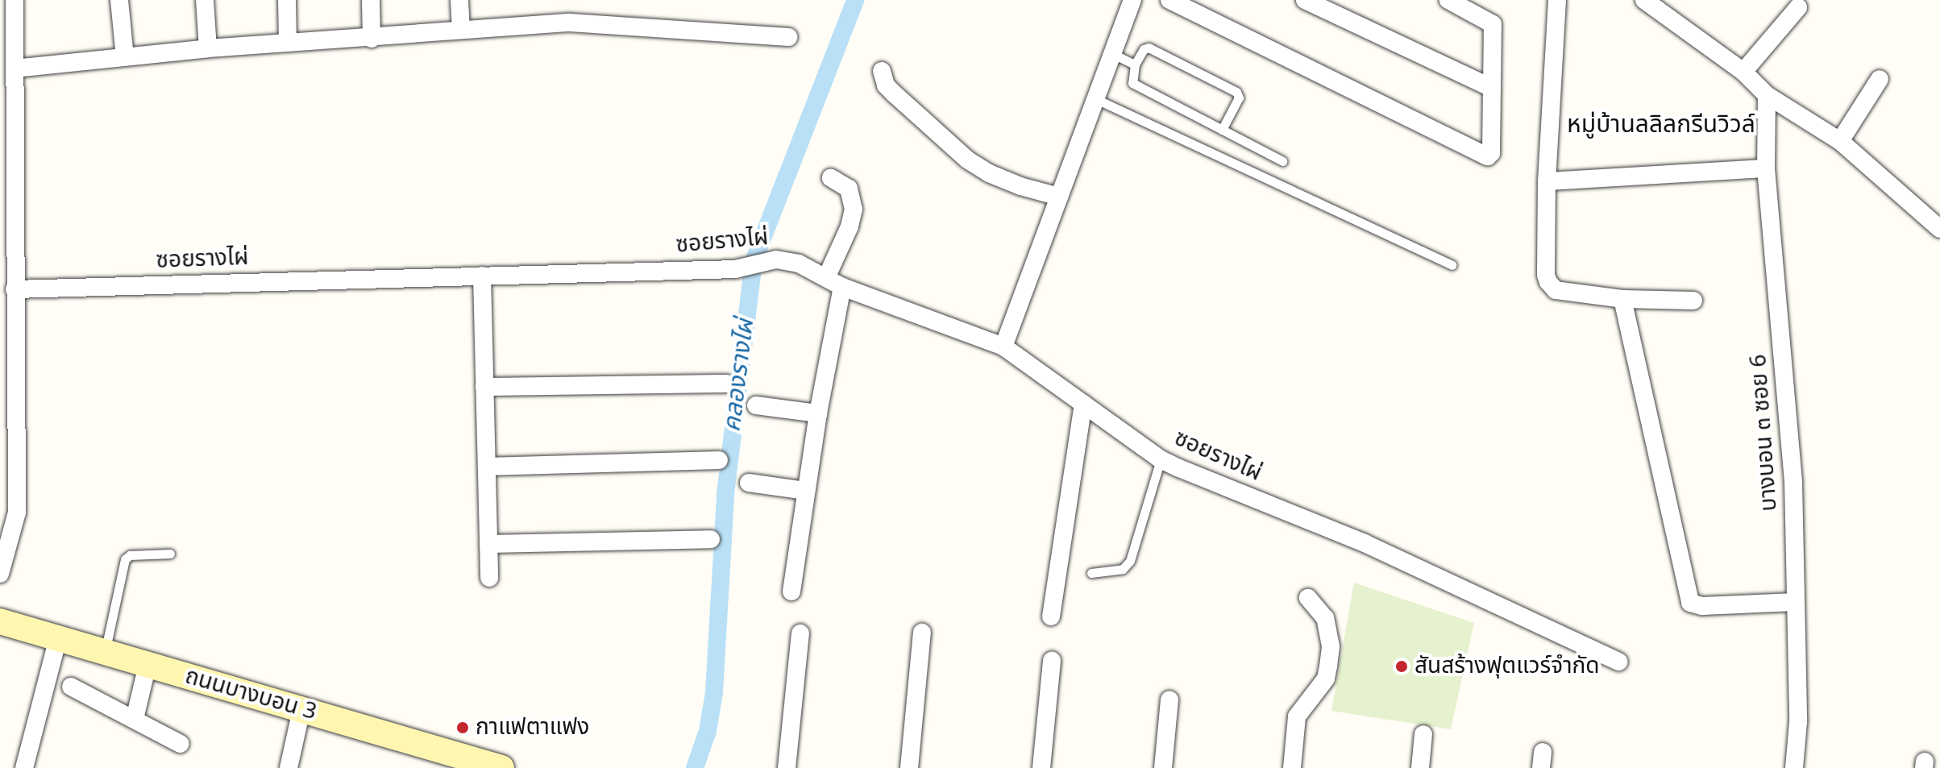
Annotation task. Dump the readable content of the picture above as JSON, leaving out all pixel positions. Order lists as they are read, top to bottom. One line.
{"streets":{"main road":["ถนนบางบอน 3"],"street":["ซอยรางไผ่","บางบอน ๓ ซอย 6"]},"districts":["หมู่บ้านลลิลกรีนวิวล์"],"water":["คลองรางไผ่"],"places":["สันสร้างฟุตแวร์จำกัด","กาแฟตาแฟง"]}
